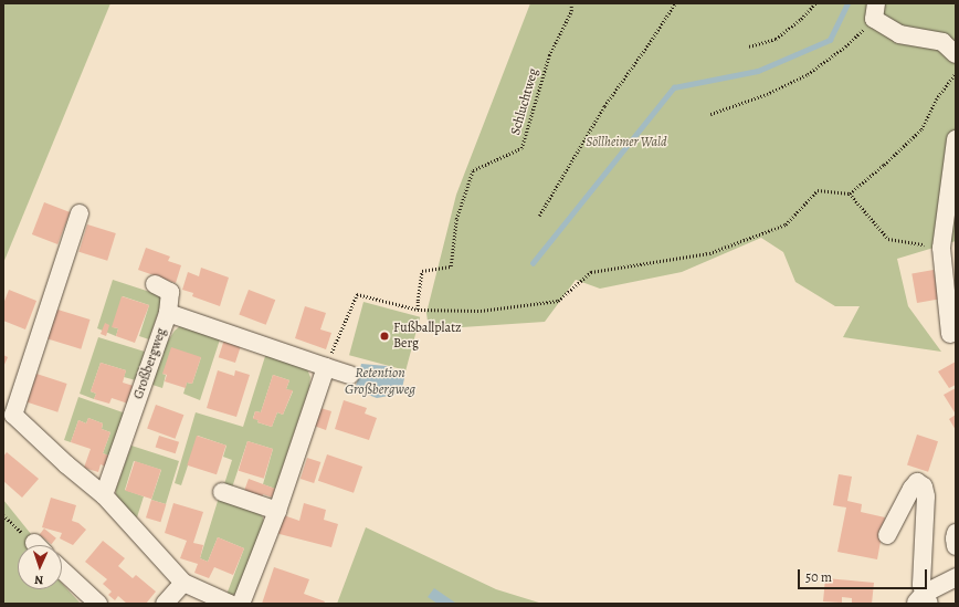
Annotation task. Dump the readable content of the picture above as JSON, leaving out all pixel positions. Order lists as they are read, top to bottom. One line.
{"streets":{"street":["Großbergweg"],"path":["Schluchtweg"]},"water":["Retention Großbergweg"],"parks":["Söllheimer Wald"],"places":["Fußballplatz Berg"],"scale_bar":"50 m","north":"bottom"}
